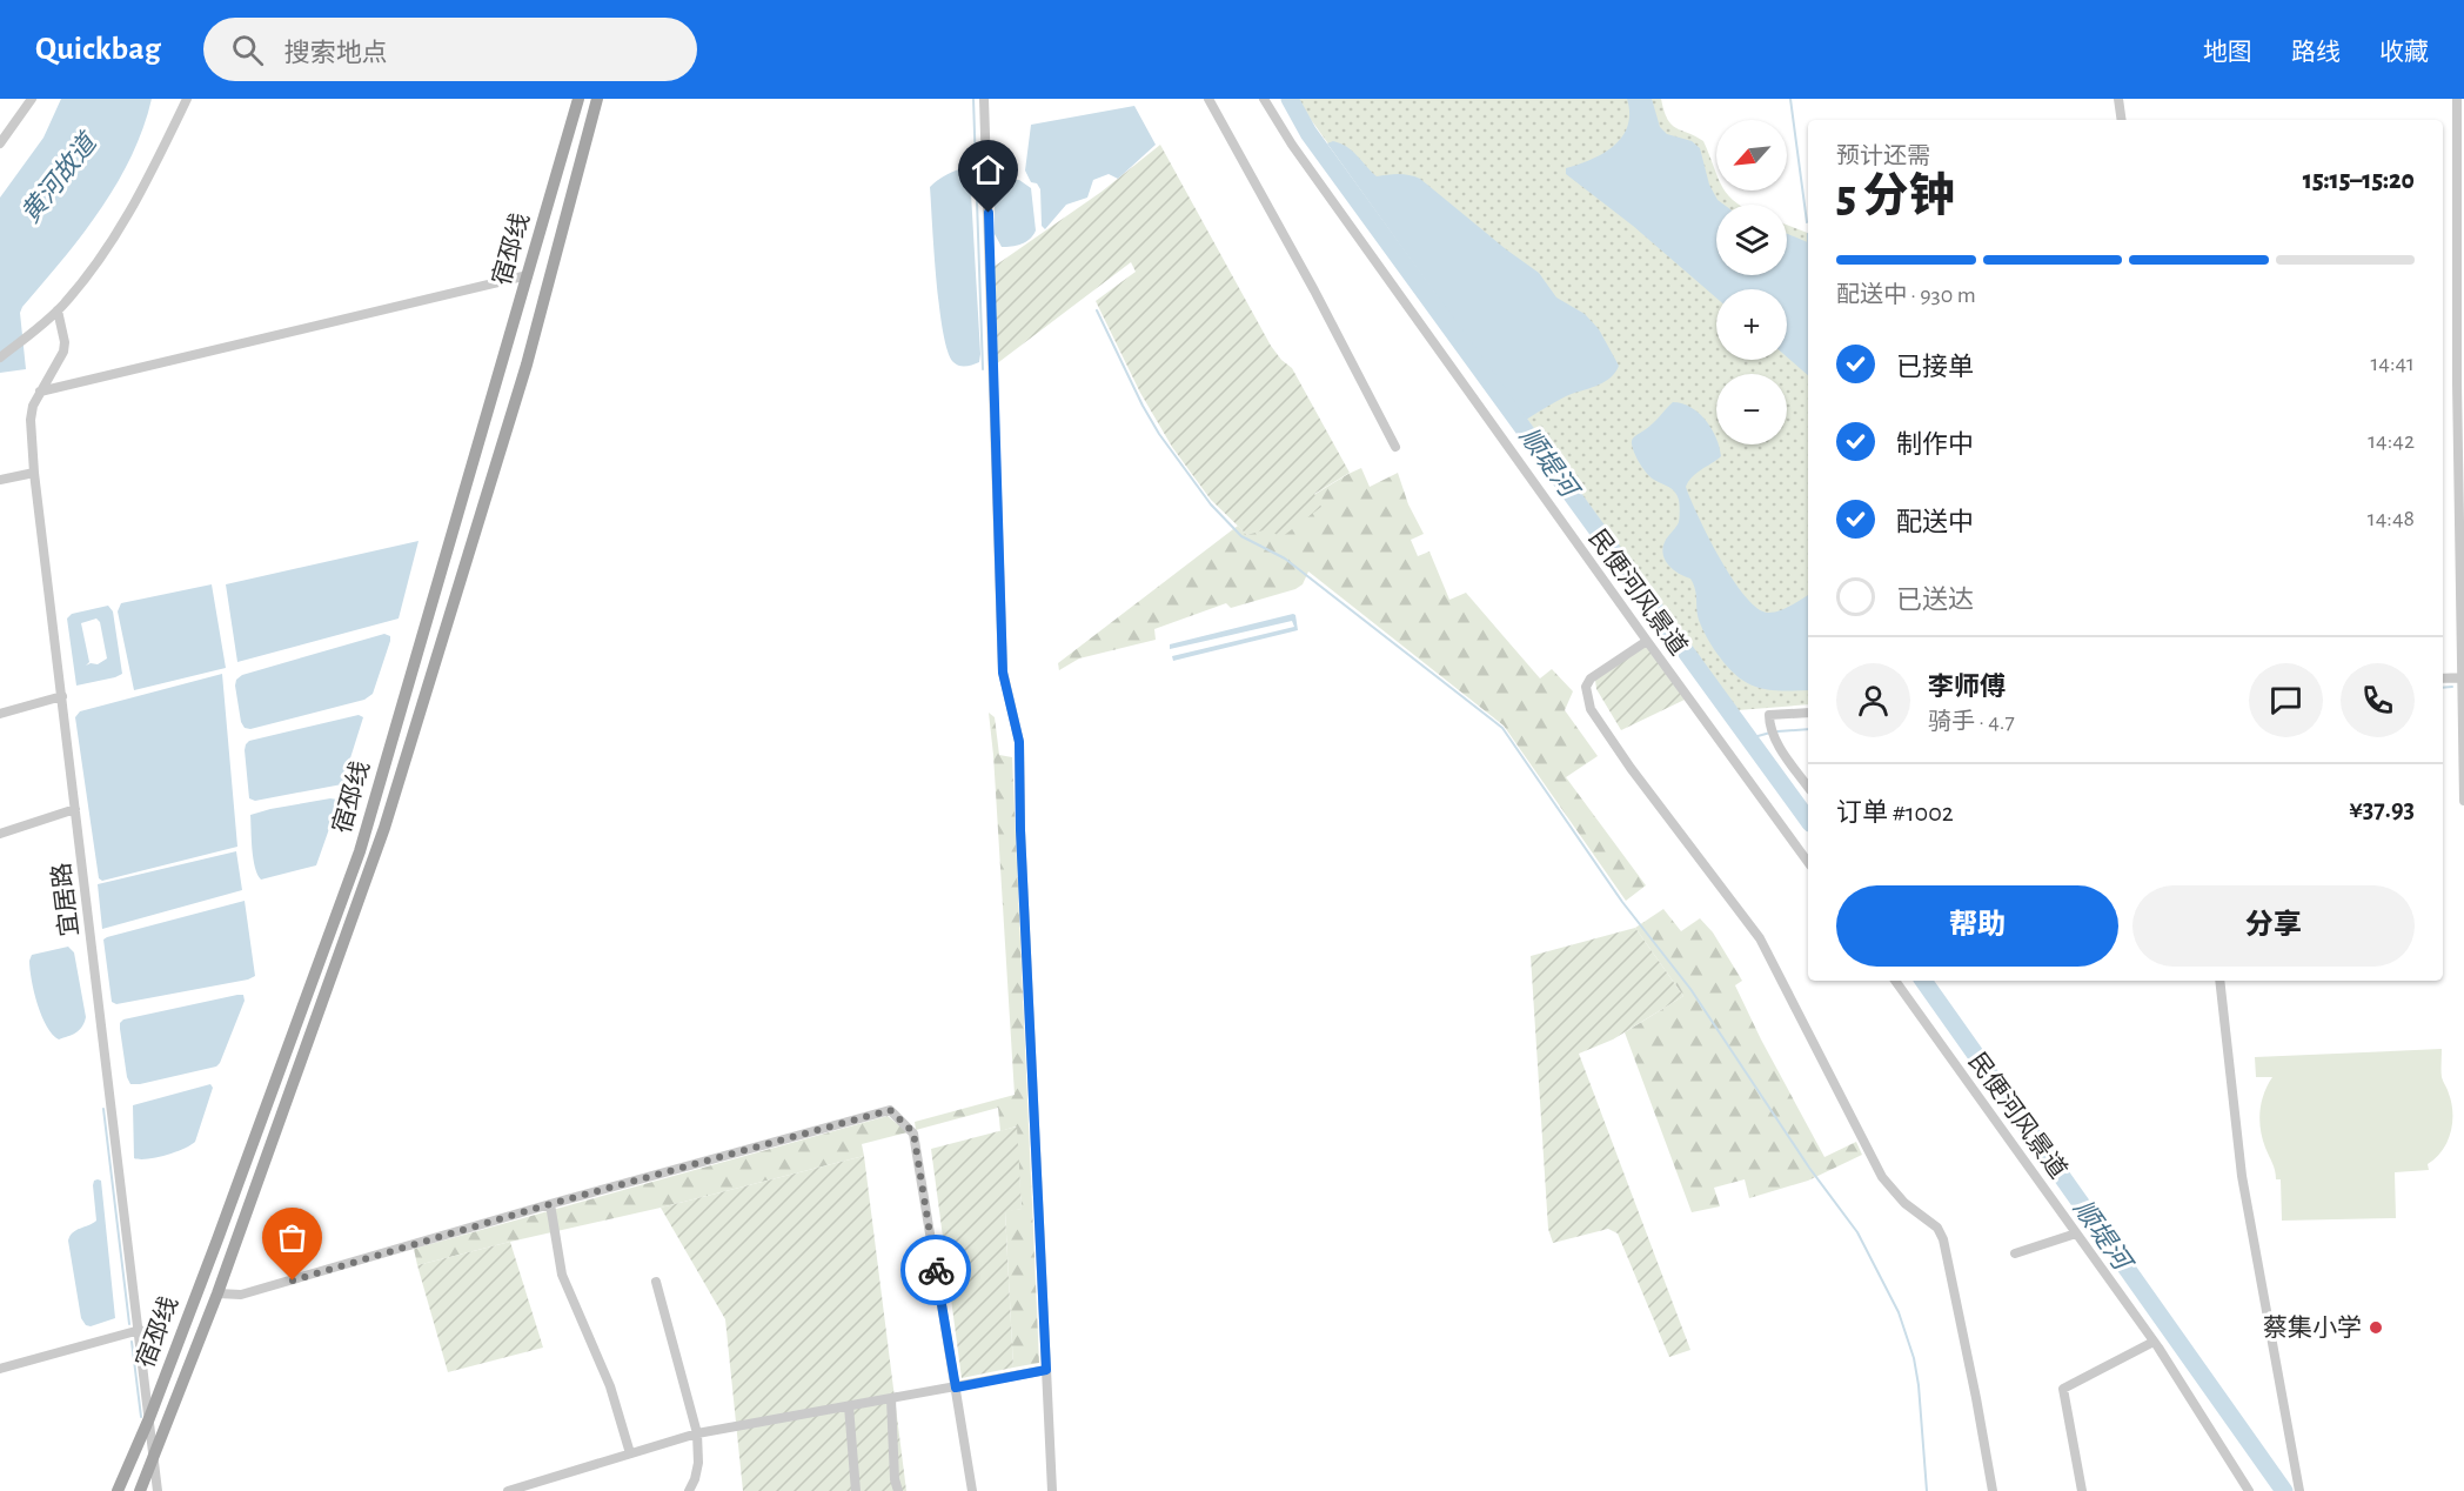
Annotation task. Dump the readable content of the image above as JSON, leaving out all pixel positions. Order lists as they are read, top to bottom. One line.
{"streets":{"main road":["宿邳线"],"street":["民便河风景道","宜居路"]},"crossings":[["宿邳线","宜居路"]],"water":["黄河故道","顺堤河"],"places":["蔡集小学"],"north":"bottom left","page":{"header":"Quickbag","search":"搜索地点","nav":["地图","路线","收藏"],"map_buttons":["+","−"],"heading":["5 分钟","预计还需","15:15–15:20"],"panel":["李师傅","骑手 · 4.7","订单 #1002","¥37.93"],"bar":"配送中 · 930 m","list":[["已接单","14:41"],["制作中","14:42"],["配送中","14:48"],"已送达"],"buttons":["帮助","分享"]}}
